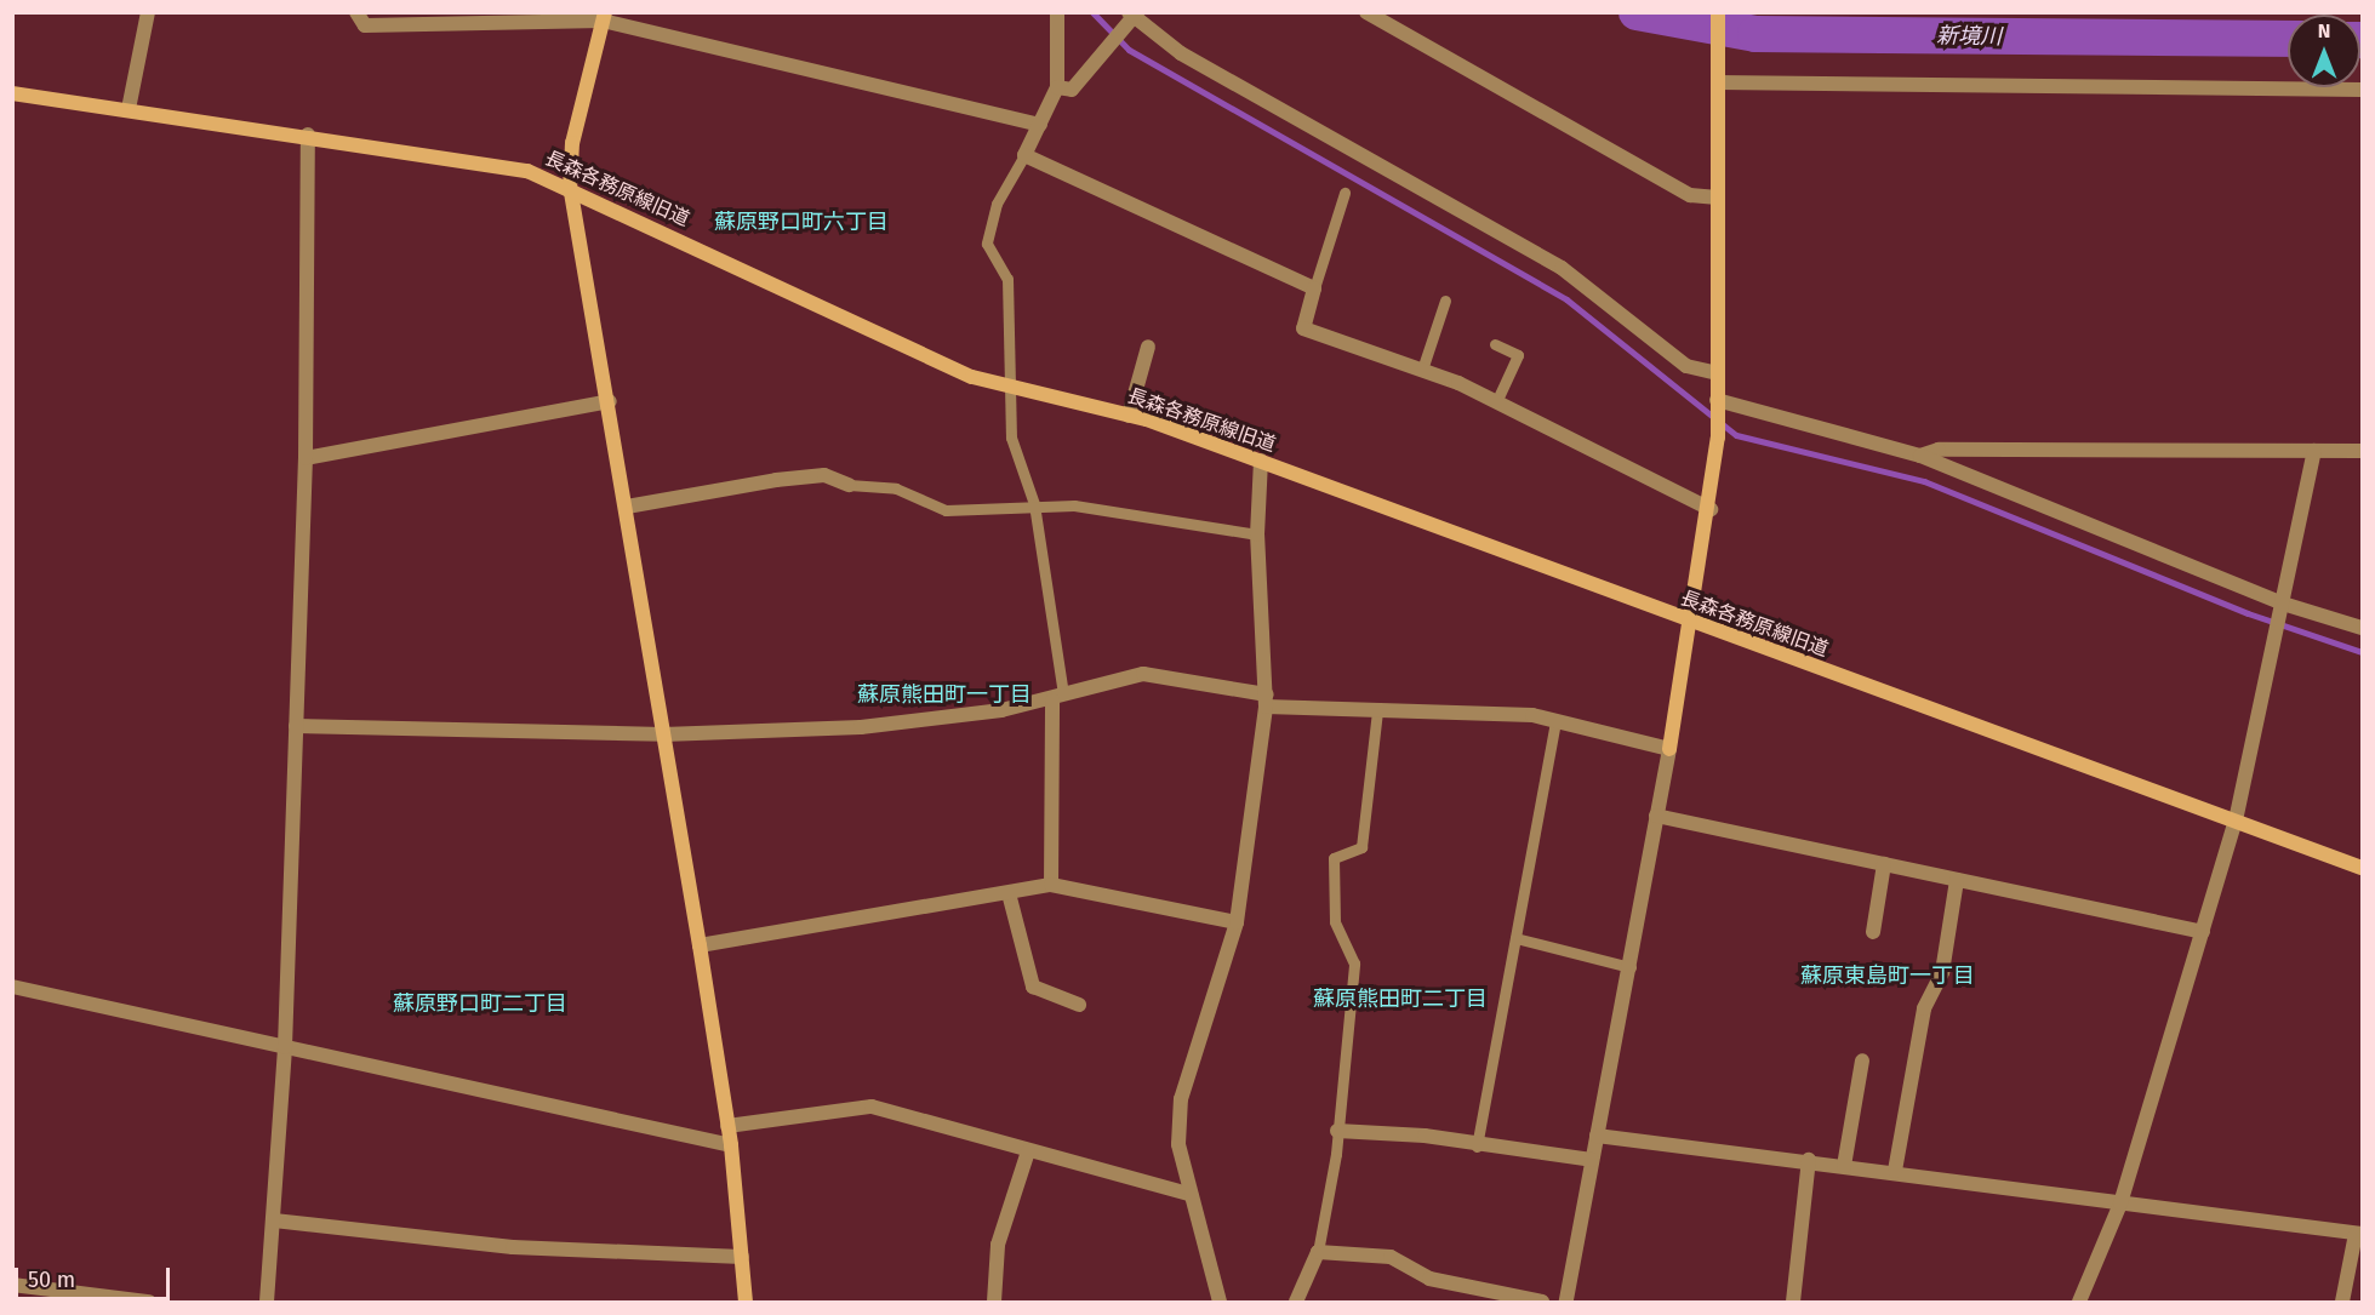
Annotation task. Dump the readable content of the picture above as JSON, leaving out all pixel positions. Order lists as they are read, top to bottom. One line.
{"streets":{"street":["長森各務原線旧道"]},"districts":["蘇原野口町六丁目","蘇原熊田町一丁目","蘇原東島町一丁目","蘇原熊田町二丁目","蘇原野口町二丁目"],"water":["新境川"],"scale_bar":"50 m","north":"top"}
